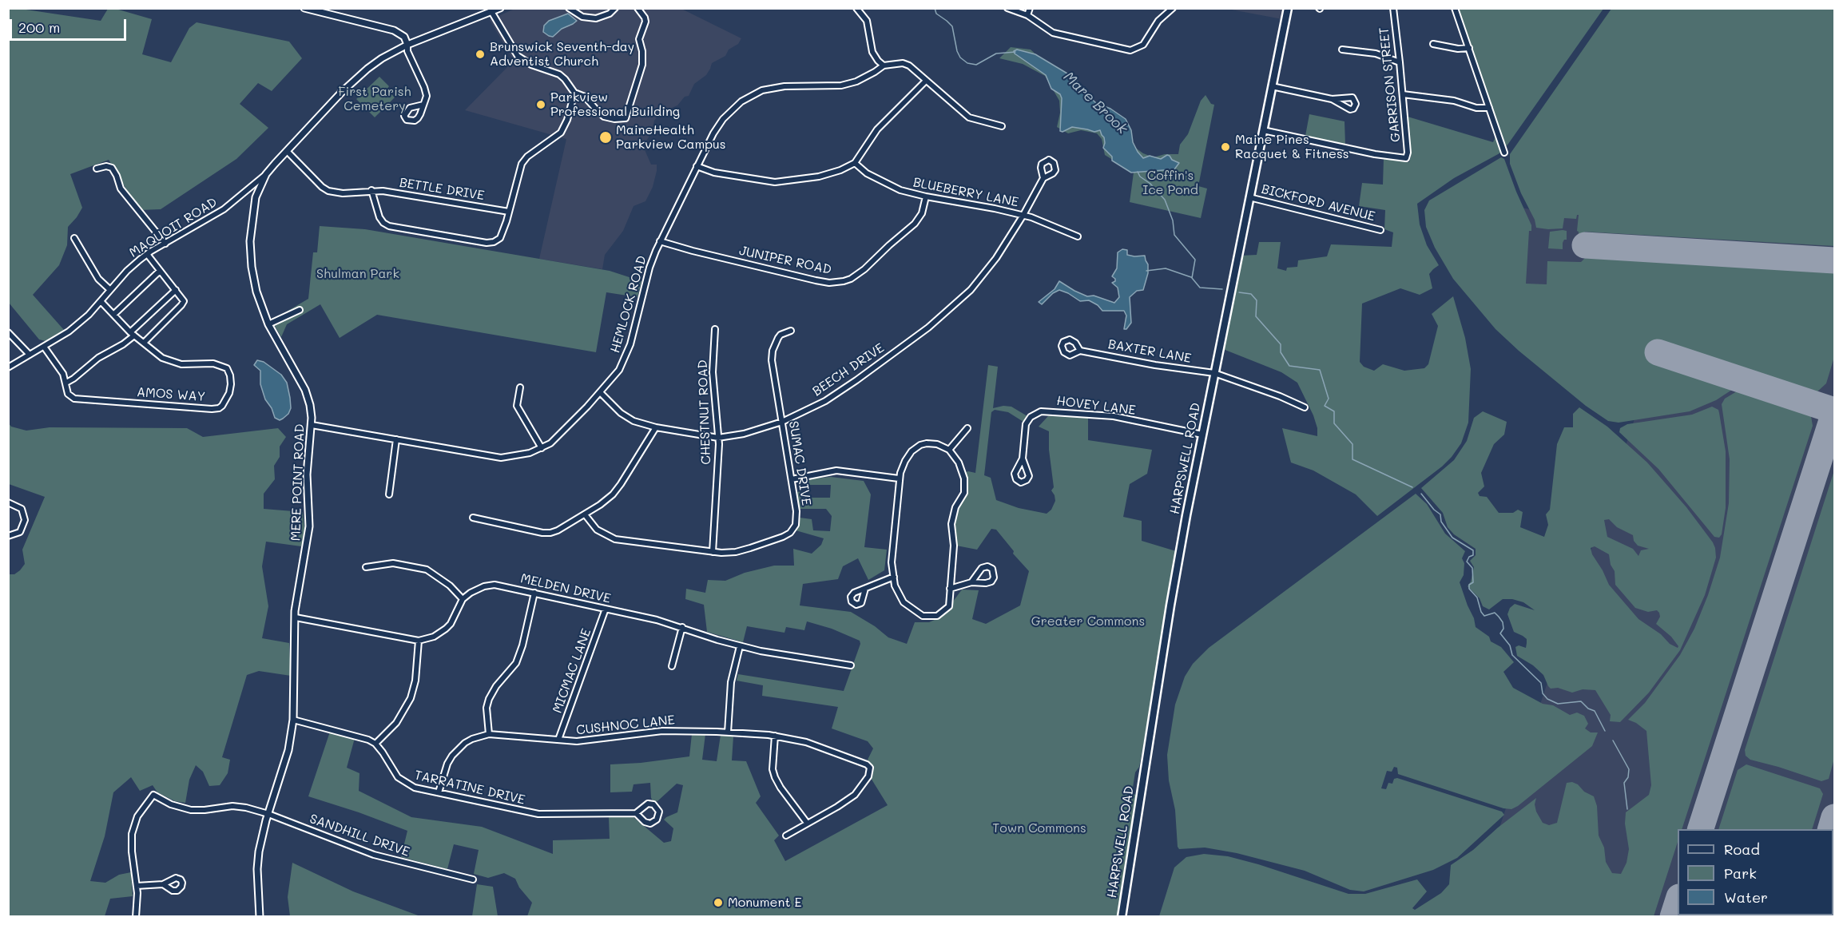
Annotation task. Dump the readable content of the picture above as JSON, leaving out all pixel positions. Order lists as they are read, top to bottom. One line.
{"streets":{"main road":["HARPSWELL ROAD"],"street":["GARRISON STREET","BETTLE DRIVE","BLUEBERRY LANE","BICKFORD AVENUE","MAQUOIT ROAD","JUNIPER ROAD","HEMLOCK ROAD","BAXTER LANE","BEECH DRIVE","AMOS WAY","HOVEY LANE","CHESTNUT ROAD","SUMAC DRIVE","MERE POINT ROAD","MELDEN DRIVE","MICMAC LANE","CUSHNOC LANE","TARRATINE DRIVE","SANDHILL DRIVE"]},"crossings":[["GARRISON STREET","HARPSWELL ROAD"],["BETTLE DRIVE","MERE POINT ROAD"],["BLUEBERRY LANE","JUNIPER ROAD"],["BLUEBERRY LANE","BEECH DRIVE"],["BICKFORD AVENUE","HARPSWELL ROAD"],["MAQUOIT ROAD","AMOS WAY"],["MAQUOIT ROAD","MERE POINT ROAD"],["JUNIPER ROAD","HEMLOCK ROAD"],["HEMLOCK ROAD","BEECH DRIVE"],["HEMLOCK ROAD","MERE POINT ROAD"],["BAXTER LANE","HARPSWELL ROAD"],["BEECH DRIVE","CHESTNUT ROAD"],["BEECH DRIVE","SUMAC DRIVE"],["HOVEY LANE","HARPSWELL ROAD"],["CHESTNUT ROAD","SUMAC DRIVE"],["MERE POINT ROAD","SANDHILL DRIVE"],["MELDEN DRIVE","MICMAC LANE"],["MICMAC LANE","CUSHNOC LANE"],["CUSHNOC LANE","TARRATINE DRIVE"]],"water":["Mare Brook"],"parks":["First Parish Cemetery","Coffin's Ice Pond","Shulman Park","Greater Commons","Town Commons"],"places":["Brunswick Seventh-day Adventist Church","Parkview Professional Building","MaineHealth Parkview Campus","Maine Pines Racquet & Fitness","Monument E"],"legend":["Road","Park","Water"],"scale_bar":"200 m"}
